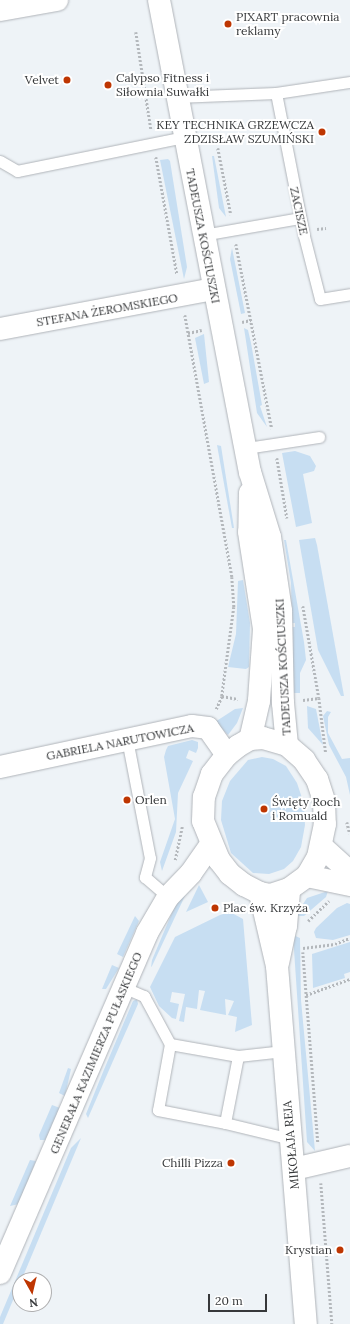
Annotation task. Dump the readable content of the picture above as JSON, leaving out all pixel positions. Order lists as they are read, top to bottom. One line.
{"streets":{"street":["TADEUSZA KOŚCIUSZKI","STEFANA ŻEROMSKIEGO","GABRIELA NARUTOWICZA","GENERAŁA KAZIMIERZA PUŁASKIEGO","MIKOŁAJA REJA"],"lane":["ZACISZE"]},"crossings":[["TADEUSZA KOŚCIUSZKI","STEFANA ŻEROMSKIEGO"],["TADEUSZA KOŚCIUSZKI","GABRIELA NARUTOWICZA"],["TADEUSZA KOŚCIUSZKI","GENERAŁA KAZIMIERZA PUŁASKIEGO"],["GABRIELA NARUTOWICZA","GENERAŁA KAZIMIERZA PUŁASKIEGO"]],"places":["PIXART pracownia reklamy","Velvet","Calypso Fitness i Siłownia Suwałki","KEY TECHNIKA GRZEWCZA ZDZISŁAW SZUMIŃSKI","Orlen","Święty Roch i Romuald","Plac św. Krzyża","Chilli Pizza","Krystian"],"scale_bar":"20 m","north":"bottom"}
